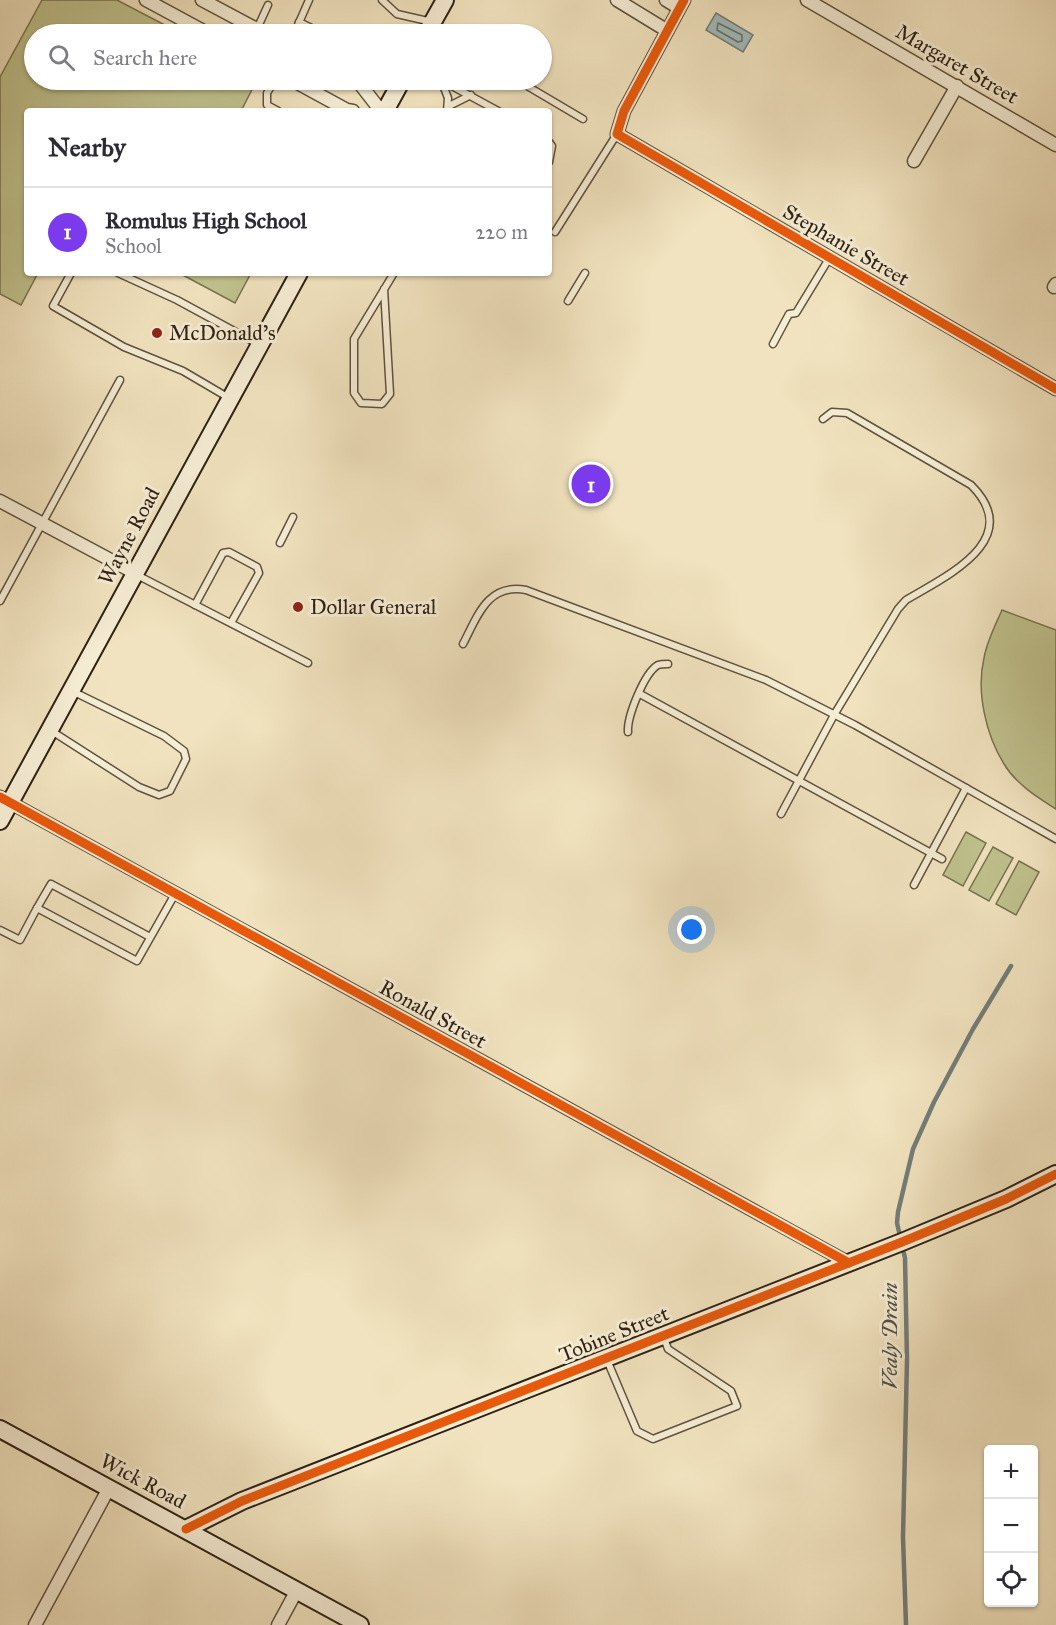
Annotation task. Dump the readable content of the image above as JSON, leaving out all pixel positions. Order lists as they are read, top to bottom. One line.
{"streets":{"street":["Margaret Street","Stephanie Street","Wayne Road","Ronald Street","Tobine Street","Wick Road"]},"crossings":[["Wayne Road","Ronald Street"],["Ronald Street","Tobine Street"],["Tobine Street","Wick Road"]],"water":["Vealy Drain"],"places":["McDonald's","Dollar General"],"page":{"search":"Search here","heading":"Nearby","list":[{"mark":"1","name":"Romulus High School","note":"School","value":"220 m"}],"pins":"1","map_buttons":["+","−"]}}
